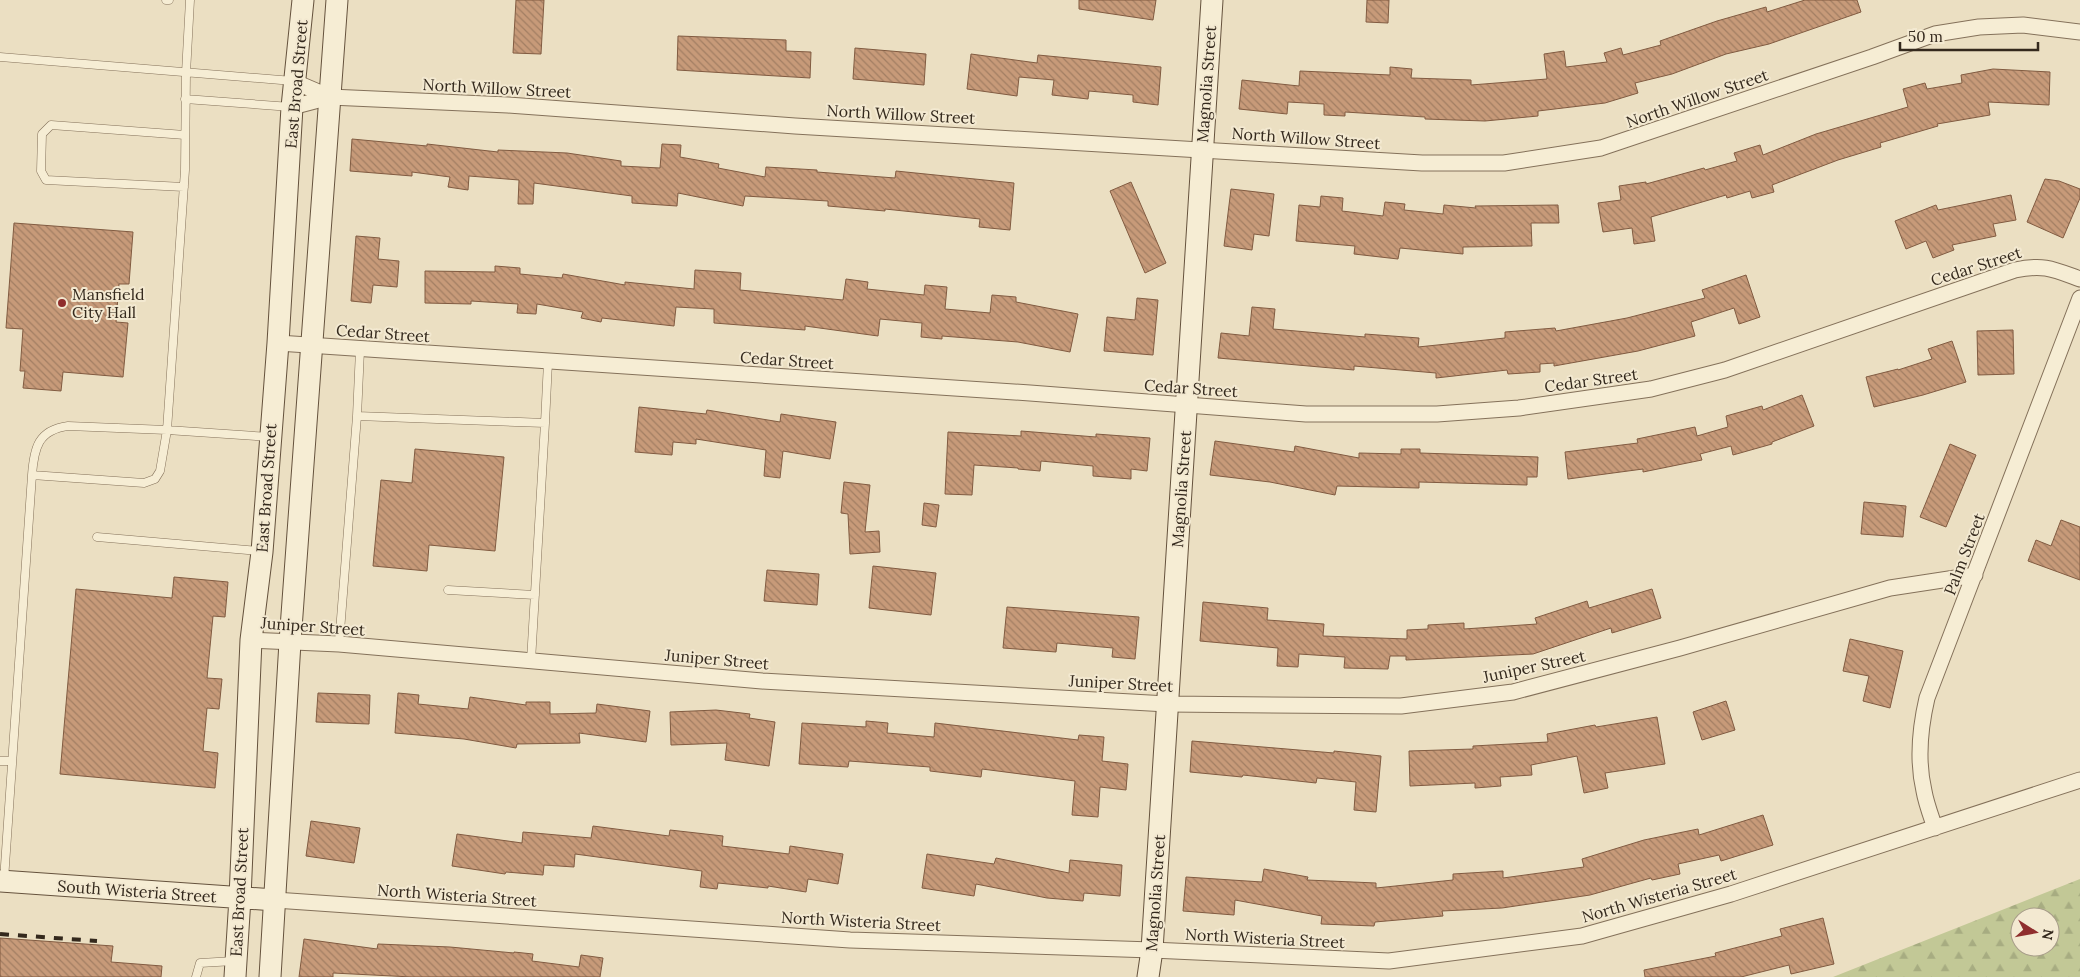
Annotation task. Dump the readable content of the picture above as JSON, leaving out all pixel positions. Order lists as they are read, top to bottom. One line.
{"streets":{"main road":["East Broad Street","Magnolia Street","South Wisteria Street"],"street":["North Willow Street","Cedar Street","Palm Street","Juniper Street","North Wisteria Street"]},"crossings":[["East Broad Street","North Willow Street"],["East Broad Street","Cedar Street"],["East Broad Street","Juniper Street"],["East Broad Street","South Wisteria Street"],["Magnolia Street","North Willow Street"],["Magnolia Street","Cedar Street"],["Magnolia Street","Juniper Street"],["Magnolia Street","North Wisteria Street"],["Palm Street","Juniper Street"],["Palm Street","North Wisteria Street"],["South Wisteria Street","North Wisteria Street"]],"places":["Mansfield City Hall"],"scale_bar":"50 m","north":"right"}
